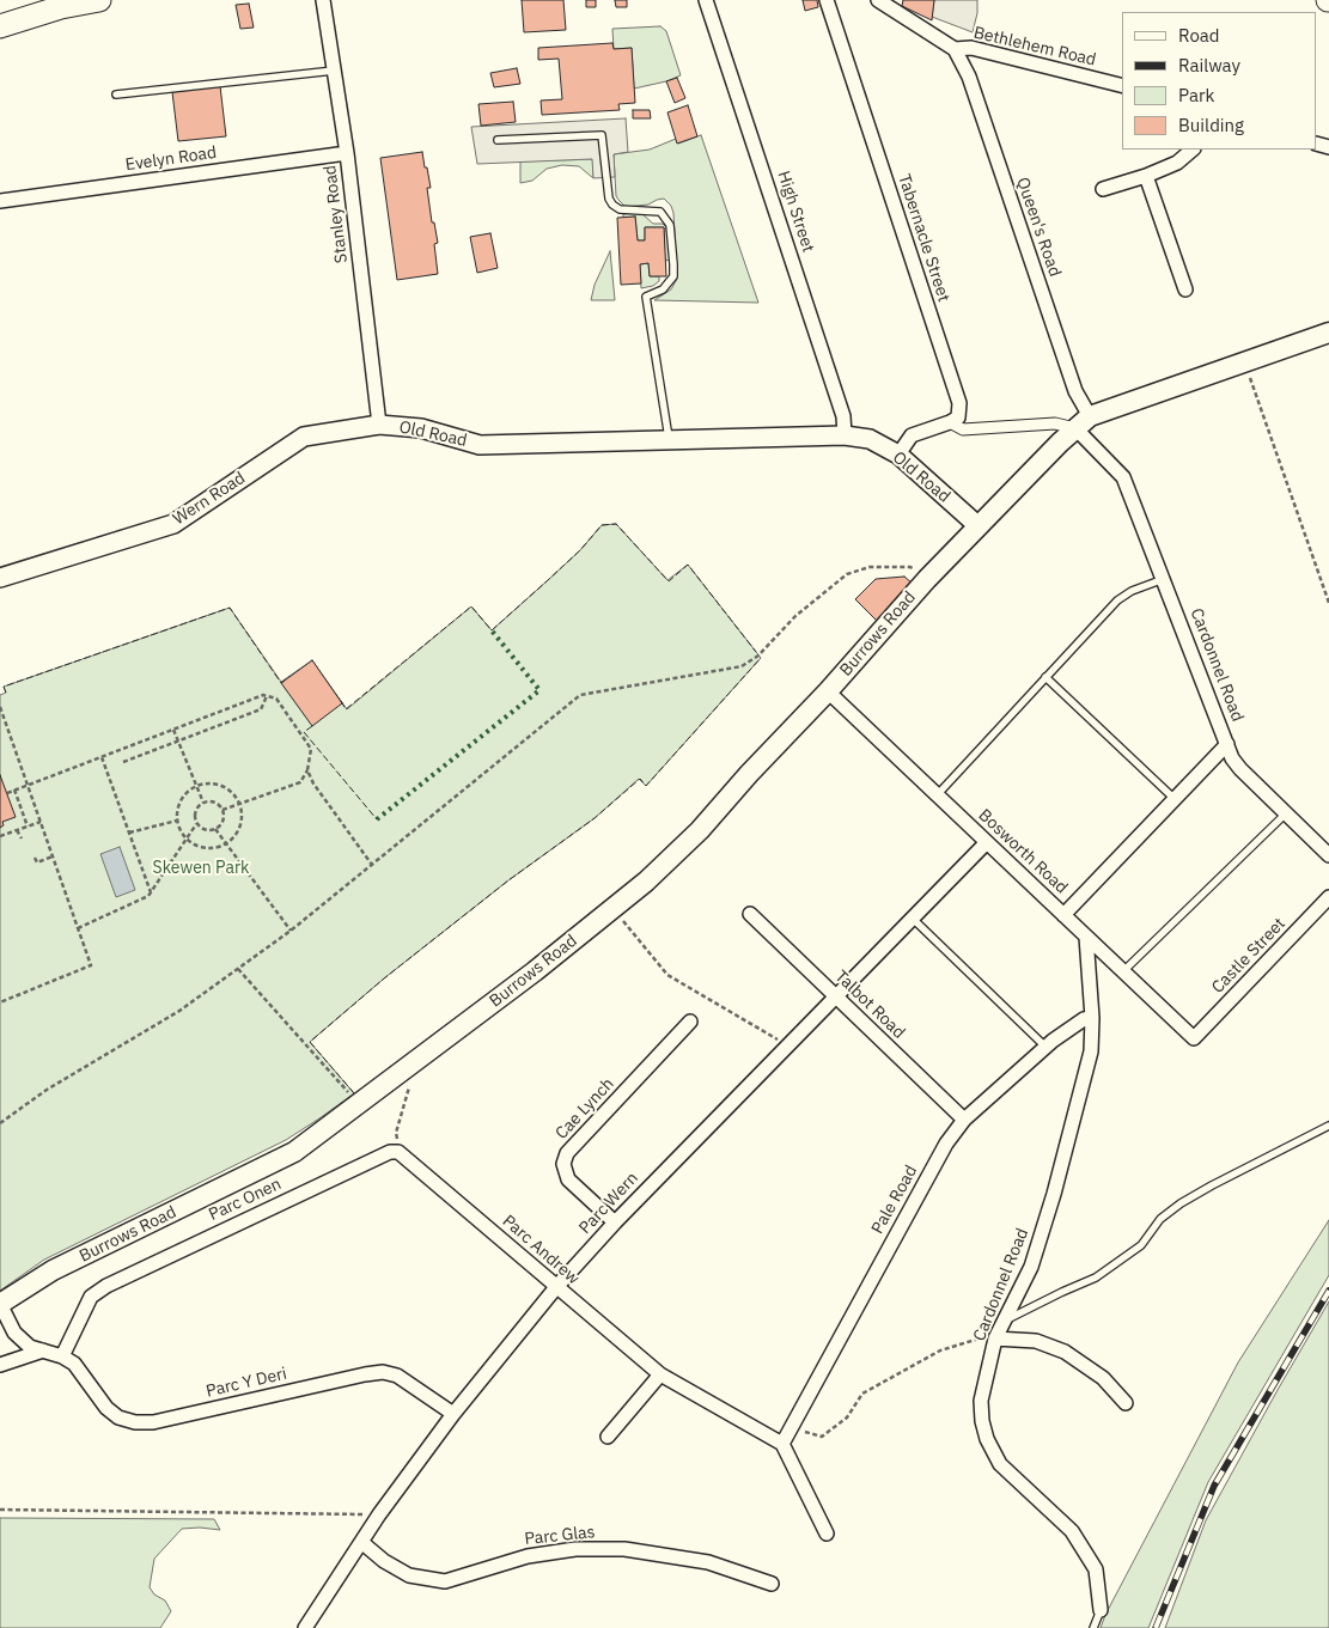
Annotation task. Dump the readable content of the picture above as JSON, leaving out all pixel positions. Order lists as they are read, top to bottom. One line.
{"streets":{"main road":["Burrows Road"],"street":["Bethlehem Road","Evelyn Road","High Street","Stanley Road","Queen's Road","Tabernacle Street","Old Road","Wern Road","Cardonnel Road","Bosworth Road","Castle Street","Talbot Road","Cae Lynch","Parc Onen","Pale Road","Parc Wern","Parc Andrew","Parc Y Deri","Parc Glas"]},"crossings":[["Bethlehem Road","Queen's Road"],["Evelyn Road","Stanley Road"],["High Street","Old Road"],["Stanley Road","Old Road"],["Stanley Road","Wern Road"],["Queen's Road","Cardonnel Road"],["Old Road","Wern Road"],["Old Road","Burrows Road"],["Burrows Road","Bosworth Road"],["Cardonnel Road","Bosworth Road"],["Cardonnel Road","Pale Road"],["Bosworth Road","Castle Street"],["Bosworth Road","Parc Wern"],["Talbot Road","Pale Road"],["Talbot Road","Parc Wern"],["Cae Lynch","Parc Wern"],["Parc Onen","Parc Andrew"],["Parc Onen","Parc Y Deri"],["Parc Wern","Parc Andrew"],["Parc Wern","Parc Y Deri"],["Parc Wern","Parc Glas"]],"parks":["Skewen Park"],"legend":["Road","Railway","Park","Building"]}
